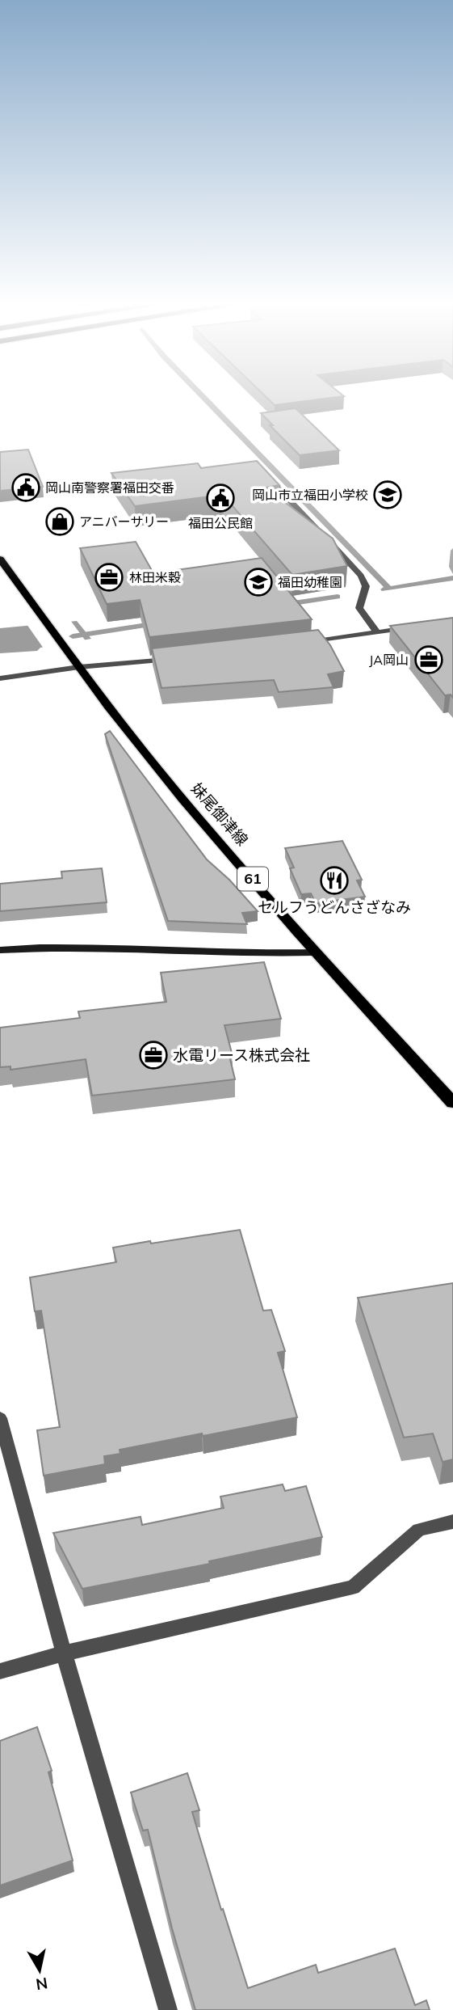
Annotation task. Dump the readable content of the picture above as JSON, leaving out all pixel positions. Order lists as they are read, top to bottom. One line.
{"streets":{"main road":["妹尾御津線","61"]},"places":{"public building":["岡山南警察署福田交番","福田公民館"],"school or university":["岡山市立福田小学校","福田幼稚園"],"shop":["アニバーサリー"],"office":["林田米穀","JA岡山","水電リース株式会社"],"restaurant":["セルフうどんさざなみ"]},"north":"bottom"}
